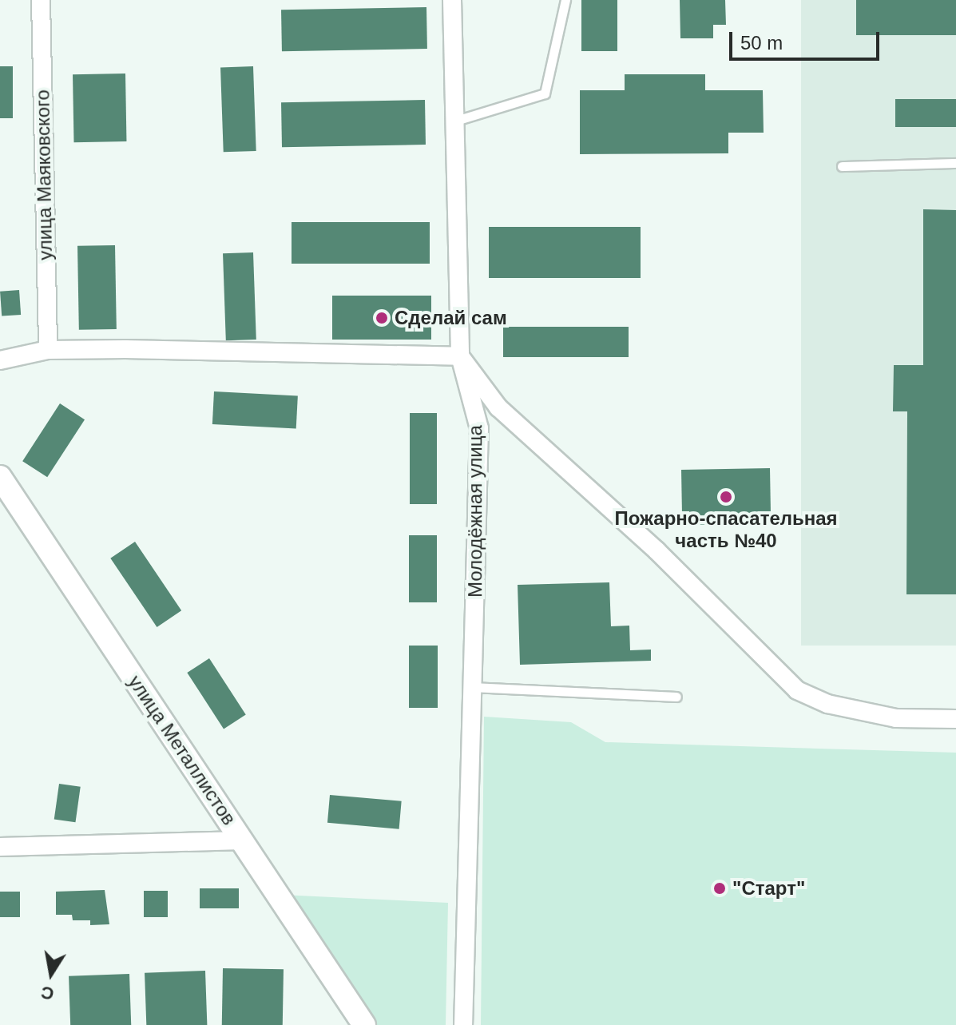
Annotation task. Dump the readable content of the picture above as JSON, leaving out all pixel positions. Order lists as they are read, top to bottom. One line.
{"streets":{"street":["улица Маяковского","Молодёжная улица","улица Металлистов"]},"places":["Сделай сам","Пожарно-спасательная часть №40","\"Старт\""],"scale_bar":"50 m","north":"bottom"}
